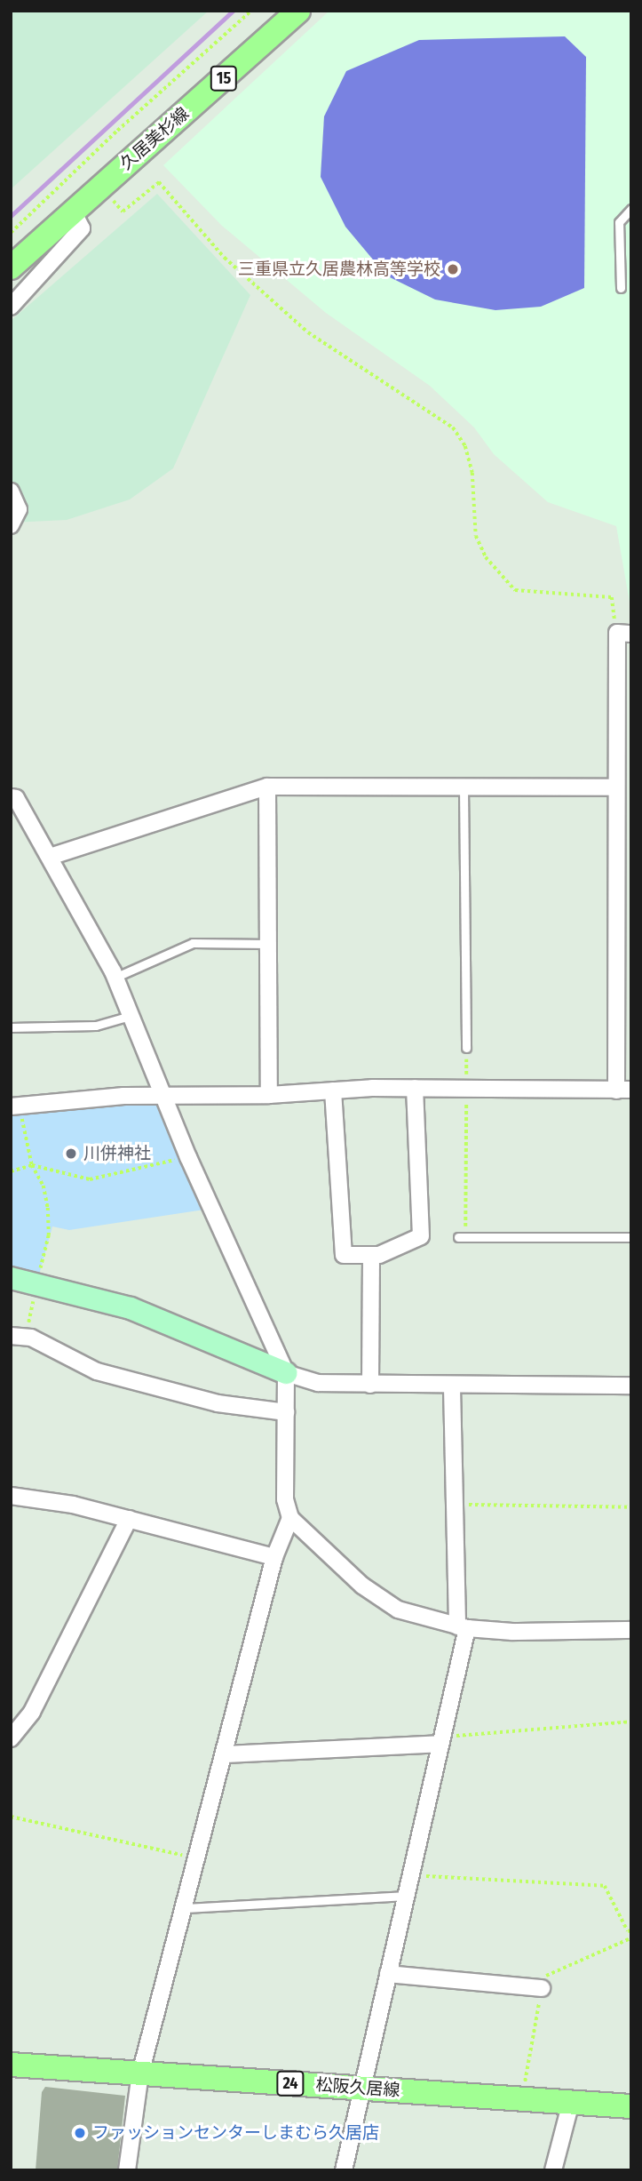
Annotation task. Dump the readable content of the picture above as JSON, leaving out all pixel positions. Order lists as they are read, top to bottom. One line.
{"streets":{"main road":["15","久居美杉線","24","松阪久居線"]},"places":["三重県立久居農林高等学校","川併神社","ファッションセンターしまむら久居店"]}
